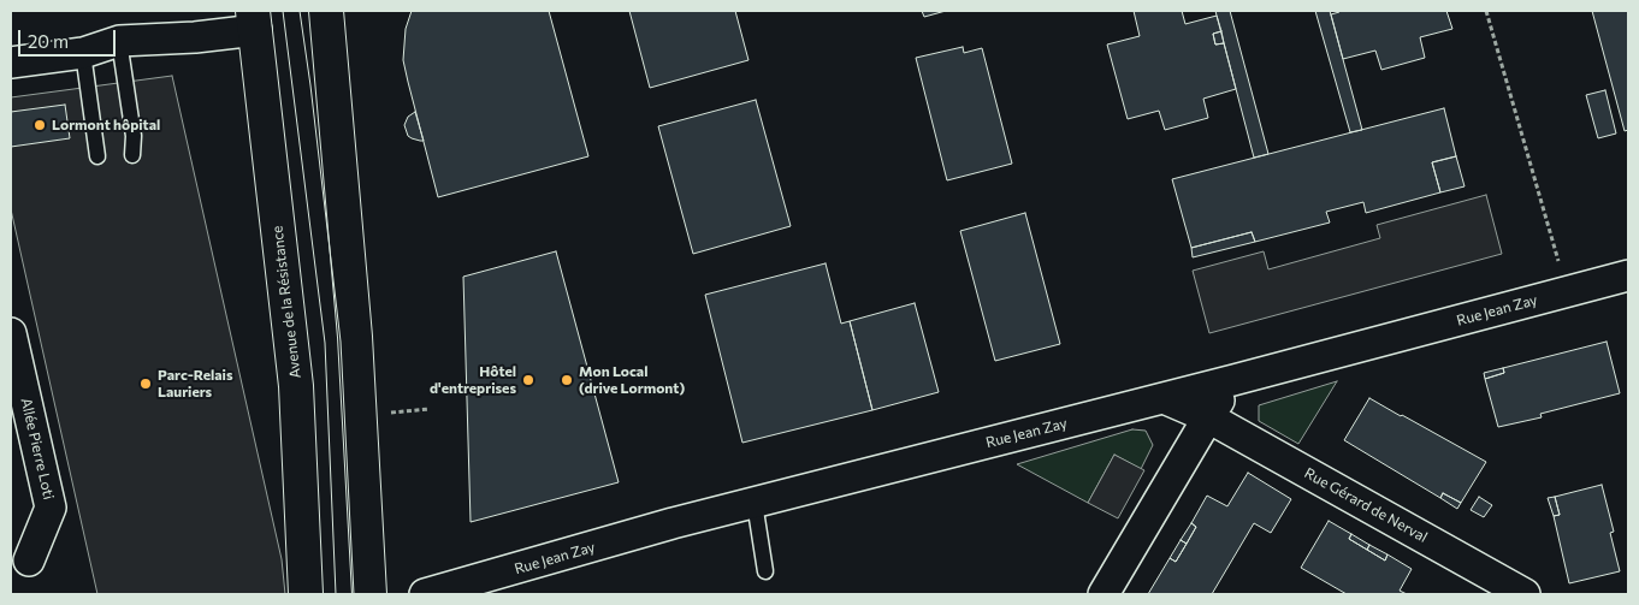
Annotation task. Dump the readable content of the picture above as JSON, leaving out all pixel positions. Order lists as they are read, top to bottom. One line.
{"streets":{"street":["Avenue de la Résistance","Rue Jean Zay","Allée Pierre Loti","Rue Gérard de Nerval"]},"crossings":[["Rue Jean Zay","Rue Gérard de Nerval"]],"places":["Lormont hôpital","Hôtel d'entreprises","Mon Local (drive Lormont)","Parc-Relais Lauriers"],"scale_bar":"20 m"}
